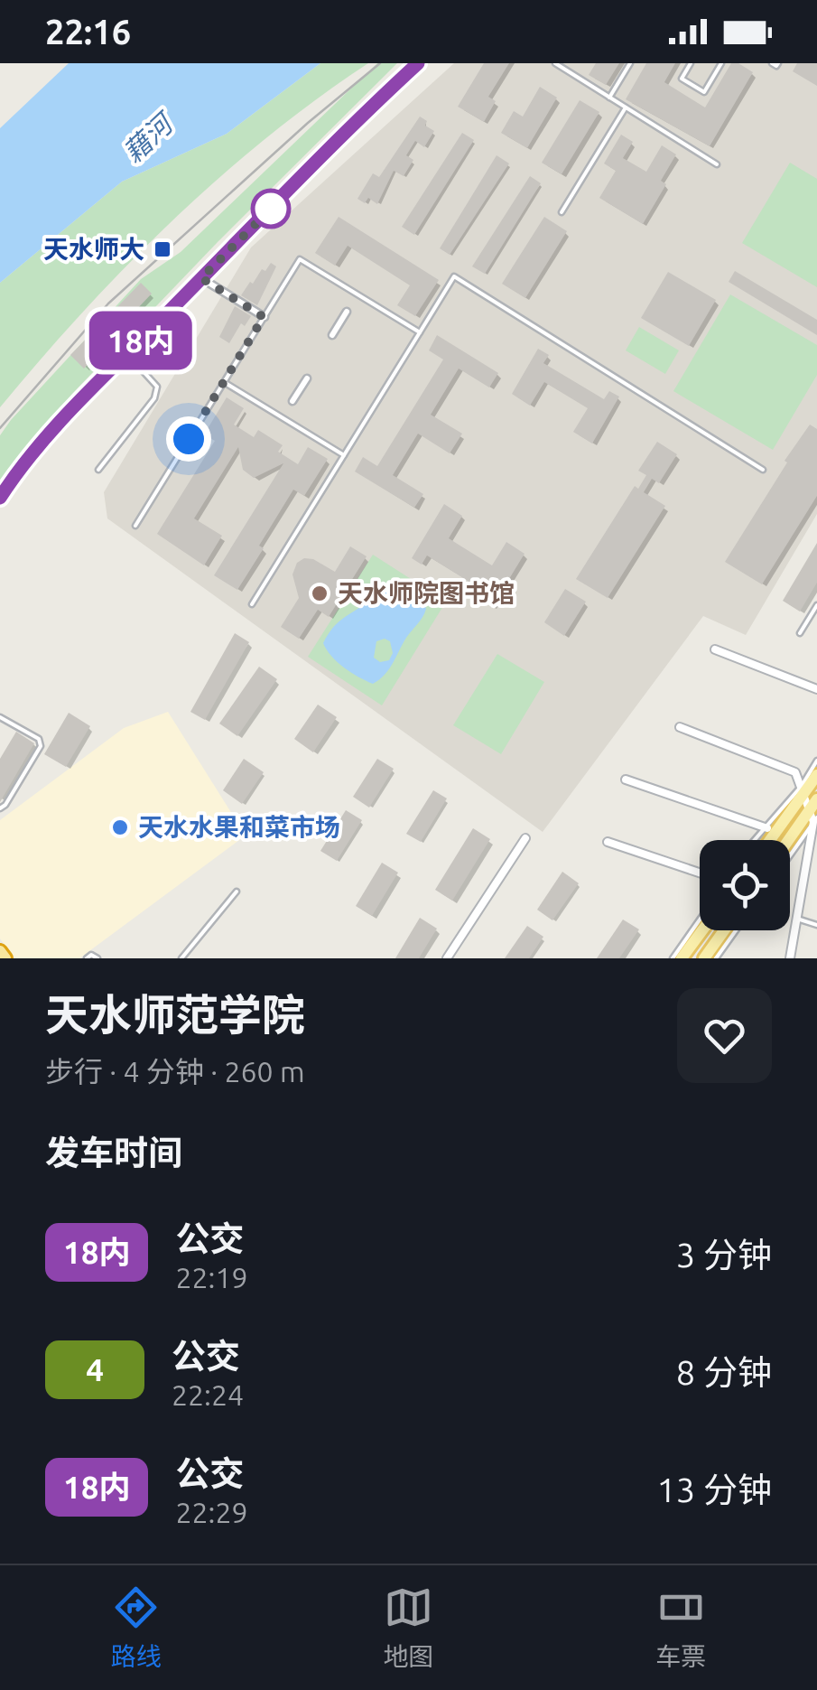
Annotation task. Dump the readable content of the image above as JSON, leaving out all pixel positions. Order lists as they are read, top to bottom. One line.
{"water":["藉河"],"places":{"transit":["天水师大"],"other":["天水师院图书馆","天水水果和菜市场"]},"lines":["bus line 18内"],"page":{"status":"22:16","on_map":"18内","heading":[["天水师范学院","步行 · 4 分钟 · 260 m"],"发车时间"],"list":[{"mark":"18内","name":"公交","note":"22:19","value":"3 分钟"},{"mark":"4","name":"公交","note":"22:24","value":"8 分钟"},{"mark":"18内","name":"公交","note":"22:29","value":"13 分钟"}],"tabs":["路线","地图","车票"]}}
